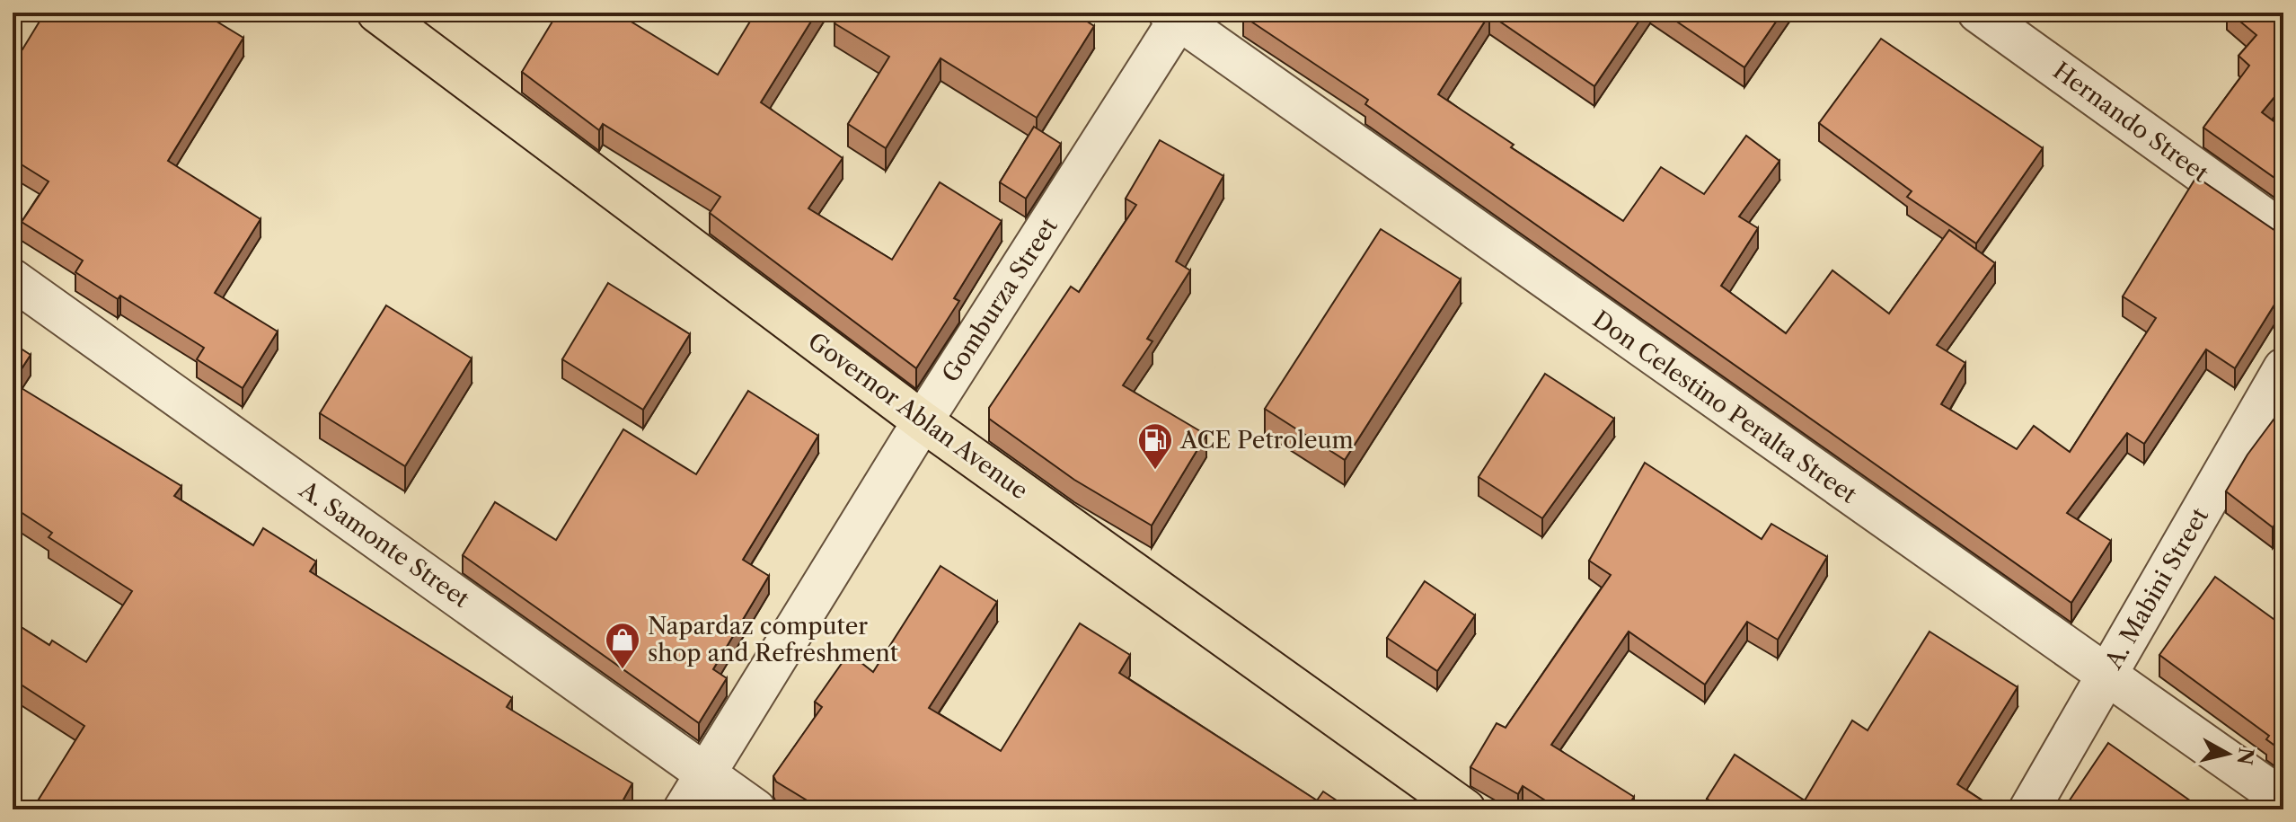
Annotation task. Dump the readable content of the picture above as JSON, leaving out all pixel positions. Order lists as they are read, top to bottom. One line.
{"streets":{"main road":["Governor Ablan Avenue"],"street":["Hernando Street","Gomburza Street","Don Celestino Peralta Street","A. Samonte Street","A. Mabini Street"]},"crossings":[["Gomburza Street","Don Celestino Peralta Street"],["Gomburza Street","Governor Ablan Avenue"],["Gomburza Street","A. Samonte Street"],["Don Celestino Peralta Street","A. Mabini Street"]],"places":{"fuel station":["ACE Petroleum"],"shop":["Napardaz computer shop and Refreshment"]},"north":"right"}
